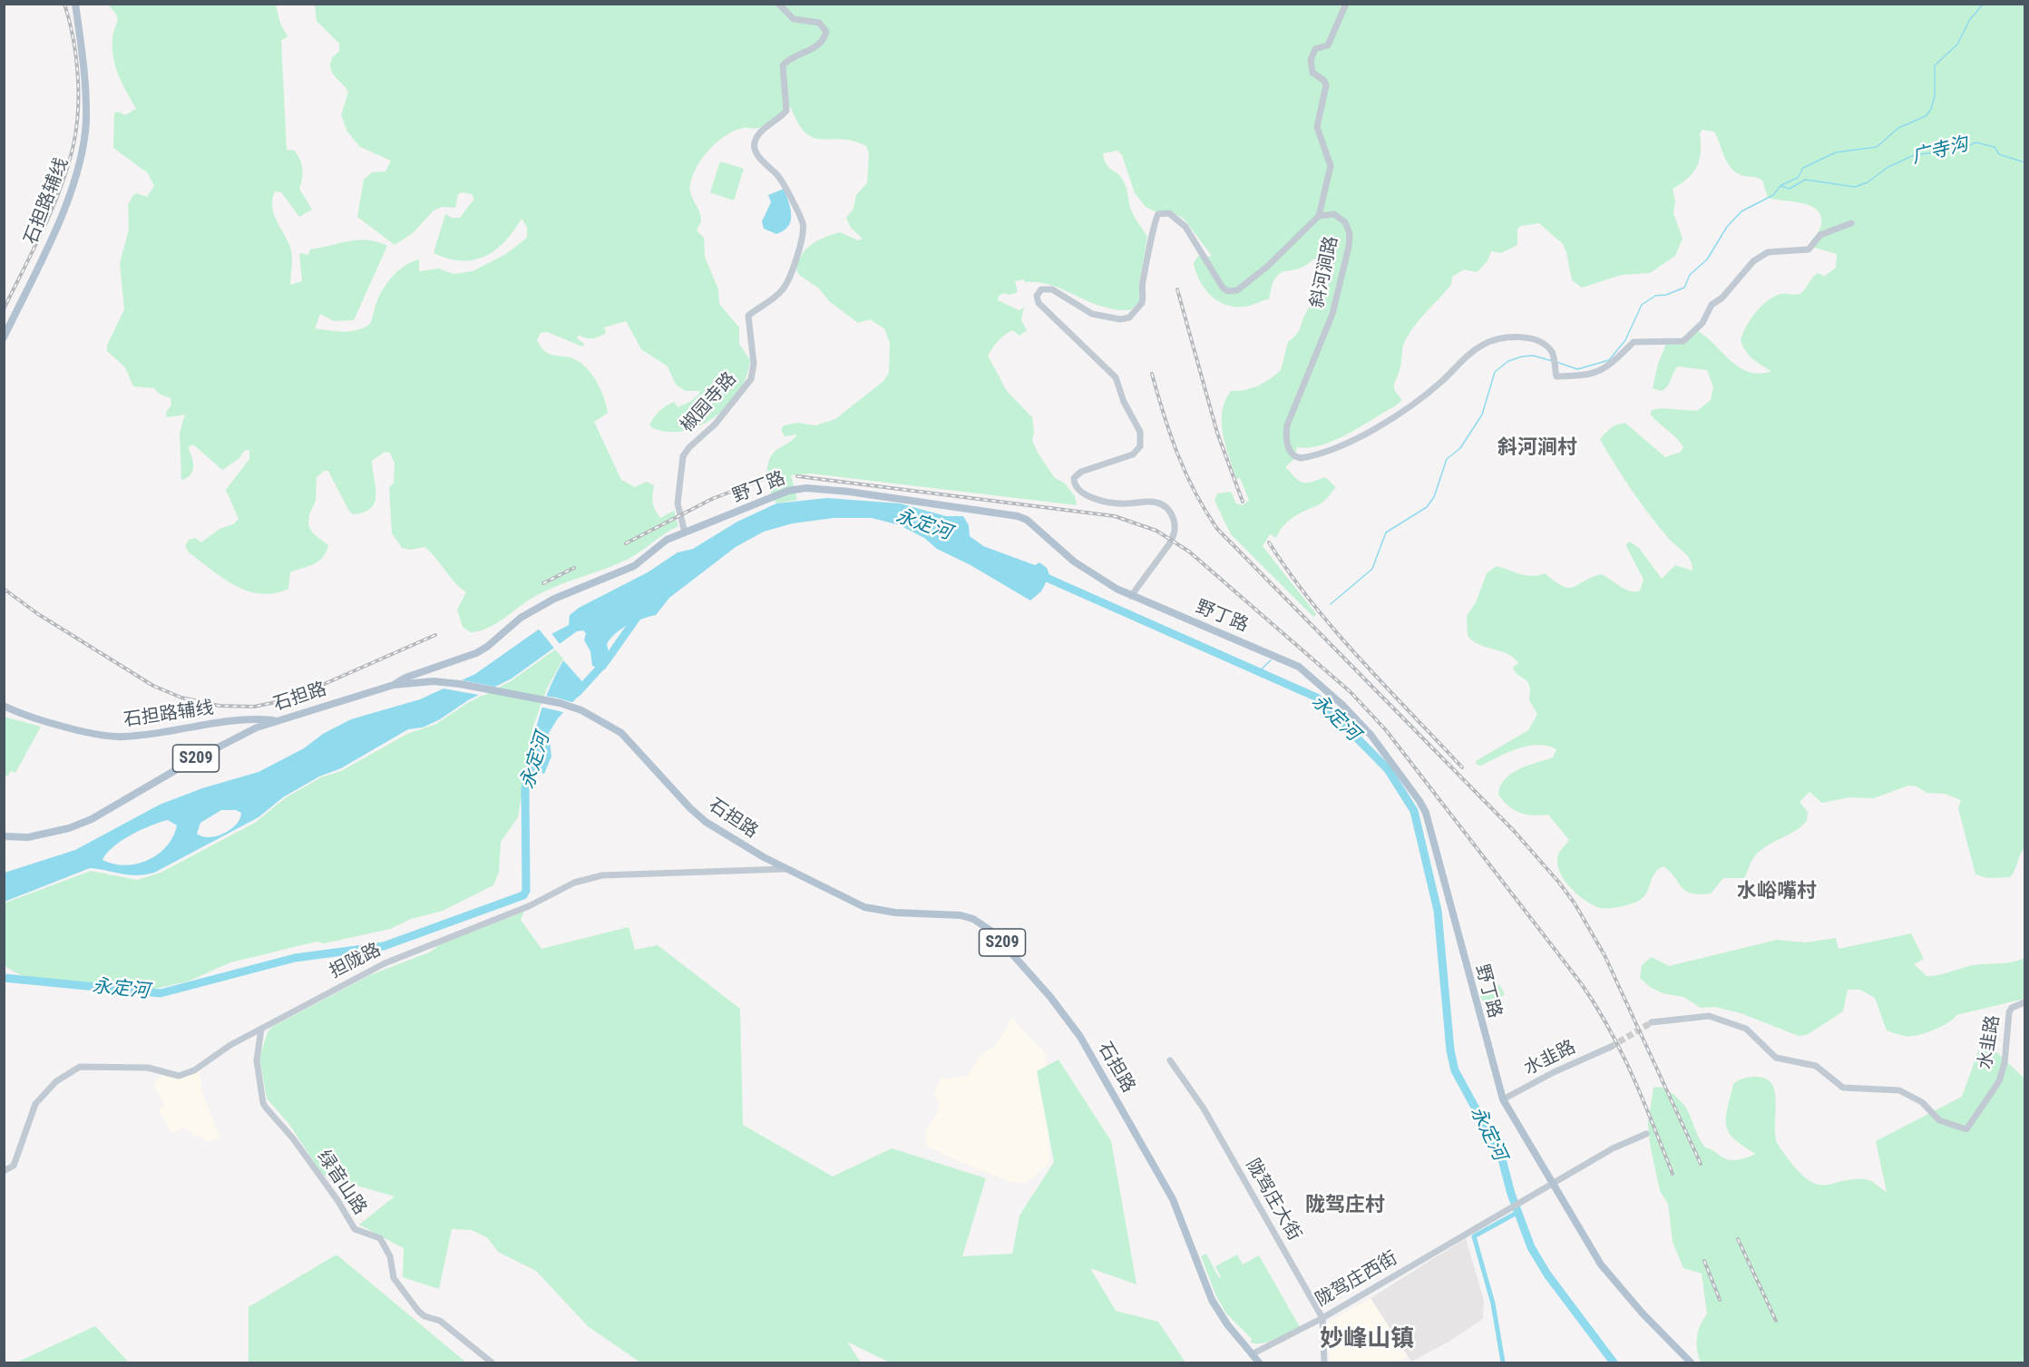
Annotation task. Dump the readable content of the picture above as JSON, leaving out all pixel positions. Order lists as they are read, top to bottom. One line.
{"streets":{"main road":["石担路辅线","野丁路","石担路","S209"],"street":["斜河涧路","椒园寺路","担陇路","水韭路","绿音山路","陇驾庄大街","陇驾庄西街"]},"crossings":[["石担路辅线","石担路"],["斜河涧路","野丁路"],["椒园寺路","野丁路"],["野丁路","石担路"],["野丁路","水韭路"],["野丁路","陇驾庄西街"],["石担路","担陇路"],["石担路","陇驾庄西街"],["担陇路","绿音山路"],["陇驾庄大街","陇驾庄西街"]],"districts":["斜河涧村","水峪嘴村","陇驾庄村","妙峰山镇"],"water":["广寺沟","永定河"]}
